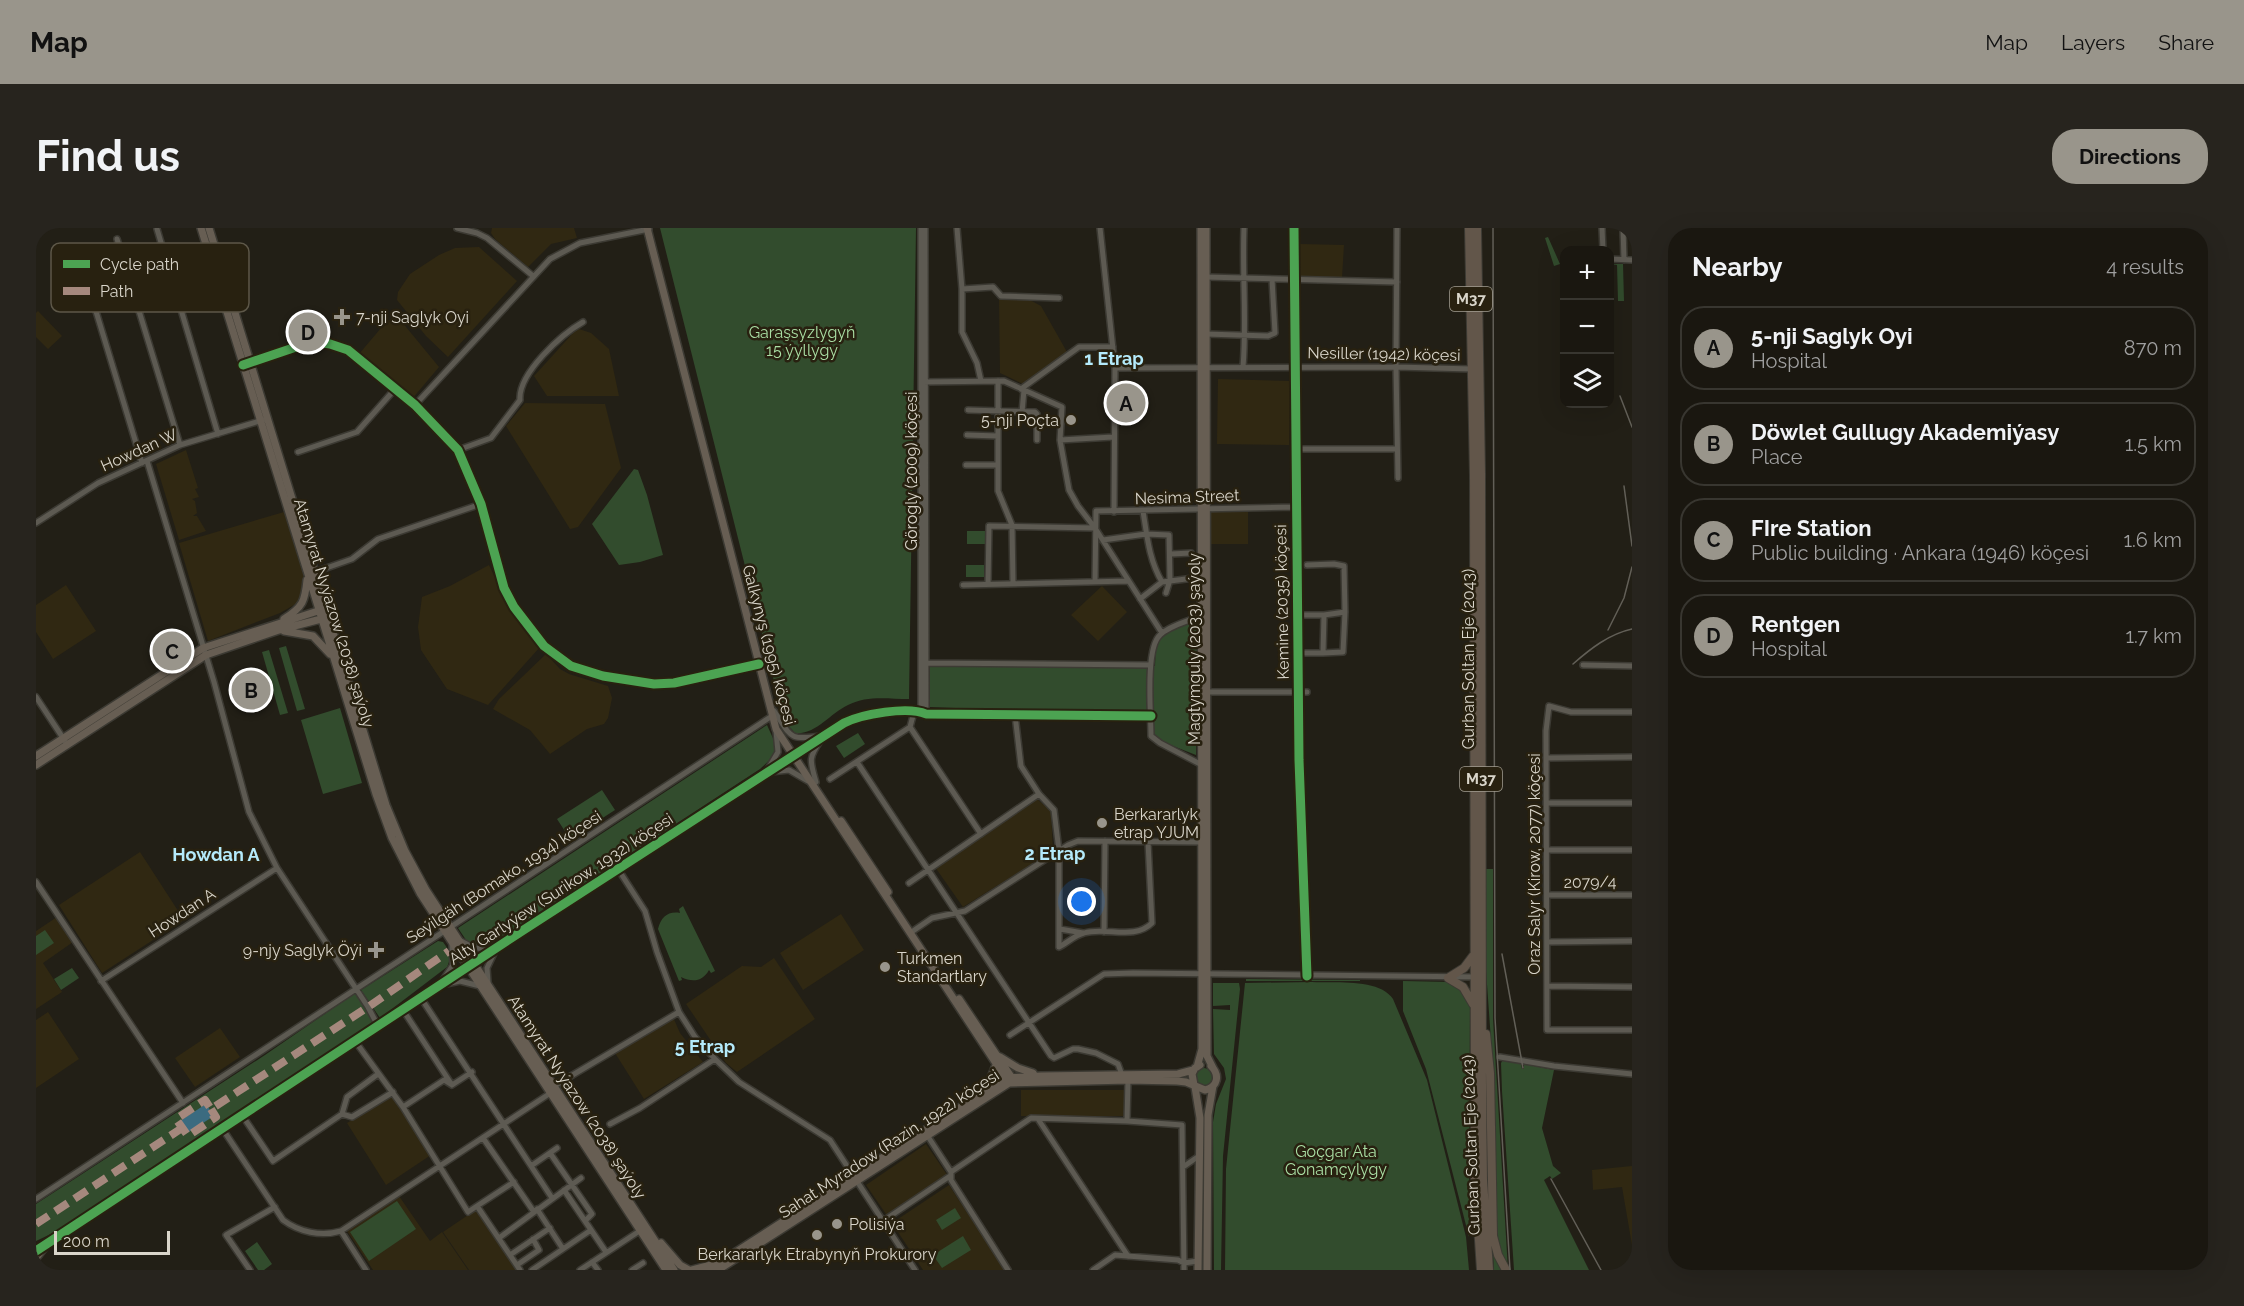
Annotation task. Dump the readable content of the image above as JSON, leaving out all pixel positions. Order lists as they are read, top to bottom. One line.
{"streets":{"highway":["M37","Gurban Soltan Eje (2043)"],"main road":["Atamyrat Nyýazow (2038) şaýoly","Galkynyş (1995) köçesi","Magtymguly (2033) şaýoly","Sahat Myradow (Razin, 1922) köçesi"],"street":["Nesiller (1942) köçesi","Howdan W","Görogly (2009) köçesi","Nesima Street","Kemine (2035) köçesi","Oraz Salyr (Kirow, 2077) köçesi","Seýilgäh (Bomako, 1934) köçesi","2079/4","Alty Garlyýew (Surikow, 1932) köçesi","Howdan A"]},"crossings":[["Nesiller (1942) köçesi","Kemine (2035) köçesi"],["Nesiller (1942) köçesi","Magtymguly (2033) şaýoly"],["Nesiller (1942) köçesi","Gurban Soltan Eje (2043)"],["Howdan W","Atamyrat Nyýazow (2038) şaýoly"],["Görogly (2009) köçesi","Alty Garlyýew (Surikow, 1932) köçesi"],["Nesima Street","Kemine (2035) köçesi"],["Nesima Street","Magtymguly (2033) şaýoly"],["Atamyrat Nyýazow (2038) şaýoly","Seýilgäh (Bomako, 1934) köçesi"],["Atamyrat Nyýazow (2038) şaýoly","Alty Garlyýew (Surikow, 1932) köçesi"],["Galkynyş (1995) köçesi","Seýilgäh (Bomako, 1934) köçesi"],["Galkynyş (1995) köçesi","Alty Garlyýew (Surikow, 1932) köçesi"],["Galkynyş (1995) köçesi","Sahat Myradow (Razin, 1922) köçesi"],["Magtymguly (2033) şaýoly","Sahat Myradow (Razin, 1922) köçesi"],["Oraz Salyr (Kirow, 2077) köçesi","2079/4"],["Seýilgäh (Bomako, 1934) köçesi","Alty Garlyýew (Surikow, 1932) köçesi"]],"districts":["1 Etrap","2 Etrap","Howdan A","5 Etrap"],"parks":["Garaşsyzlygyň 15 ýyllygy","Goçgar Ata Gonamçylygy"],"places":{"health":["7-nji Saglyk Oyi","9-njy Saglyk Öýi"],"other":["5-nji Poçta","Berkararlyk etrap YJUM","Turkmen Standartlary","Polisiýa","Berkararlyk Etrabynyň Prokurory"]},"legend":["Cycle path","Path"],"scale_bar":"200 m","page":{"header":"Map","nav":["Map","Layers","Share"],"buttons":"Directions","title":"Find us","heading":["Nearby","4 results"],"map_buttons":["+","−"],"list":[{"mark":"A","name":"5-nji Saglyk Oyi","note":"Hospital","value":"870 m"},{"mark":"B","name":"Döwlet Gullugy Akademiýasy","note":"Place","value":"1.5 km"},{"mark":"C","name":"FIre Station","note":"Public building · Ankara (1946) köçesi","value":"1.6 km"},{"mark":"D","name":"Rentgen","note":"Hospital","value":"1.7 km"}],"pins":["D","A","C","B"],"scale":"200 m"}}
